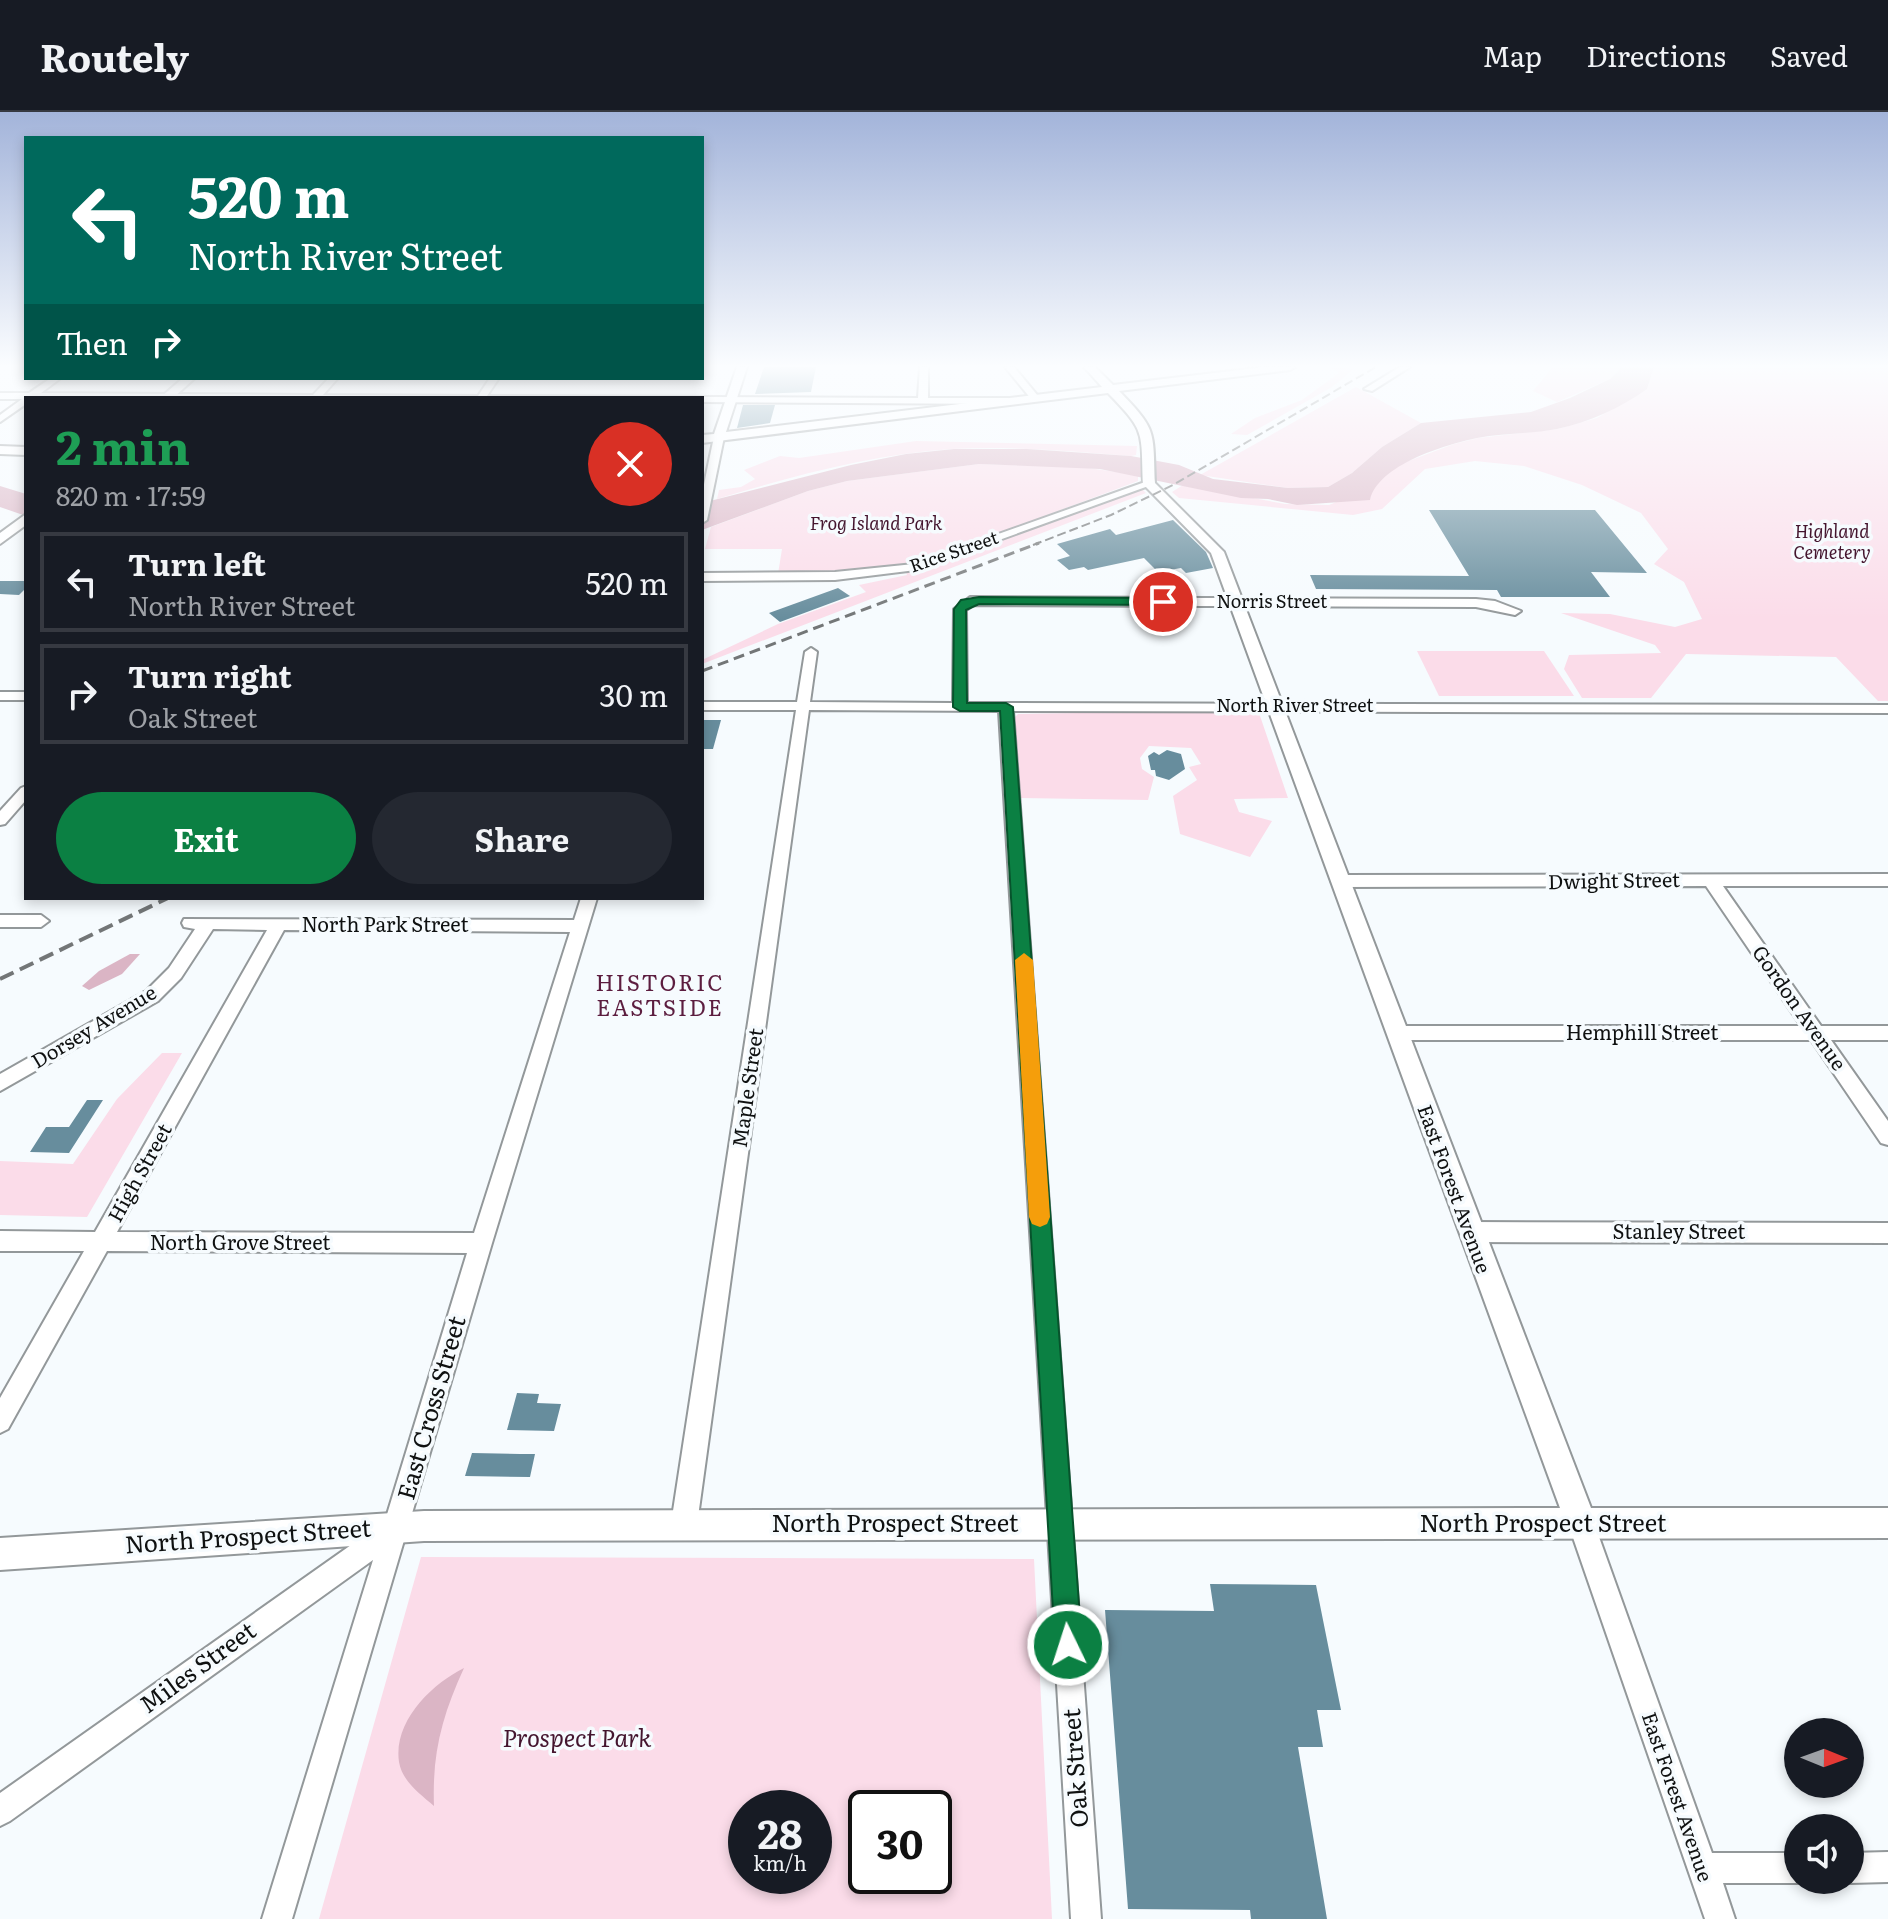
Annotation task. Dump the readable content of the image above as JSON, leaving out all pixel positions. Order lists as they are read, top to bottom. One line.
{"streets":{"main road":["East Forest Avenue","North Prospect Street"],"street":["Rice Street","Norris Street","North River Street","Dwight Street","North Park Street","Gordon Avenue","Dorsey Avenue","Hemphill Street","Maple Street","High Street","Stanley Street","North Grove Street","East Cross Street","Miles Street","Oak Street"]},"crossings":[["Rice Street","East Forest Avenue"],["Norris Street","North River Street"],["Norris Street","East Forest Avenue"],["North River Street","Maple Street"],["North River Street","East Forest Avenue"],["North River Street","Oak Street"],["Dwight Street","Gordon Avenue"],["Dwight Street","East Forest Avenue"],["North Park Street","Dorsey Avenue"],["North Park Street","High Street"],["North Park Street","East Cross Street"],["Gordon Avenue","Hemphill Street"],["Hemphill Street","East Forest Avenue"],["Maple Street","North Prospect Street"],["High Street","North Grove Street"],["East Forest Avenue","Stanley Street"],["East Forest Avenue","North Prospect Street"],["North Grove Street","East Cross Street"],["East Cross Street","North Prospect Street"],["East Cross Street","Miles Street"],["North Prospect Street","Miles Street"],["North Prospect Street","Oak Street"]],"districts":["HISTORIC EASTSIDE"],"parks":["Frog Island Park","Highland Cemetery","Prospect Park"],"north":"right","page":{"header":"Routely","nav":["Map","Directions","Saved"],"turn":["520 m","North River Street"],"then":"Then","heading":["2 min","820 m · 17:59"],"list":[{"name":"Turn left","note":"North River Street","value":"520 m"},{"name":"Turn right","note":"Oak Street","value":"30 m"}],"buttons":["Exit","Share"],"speed":"28 km/h","limit":"30"}}
